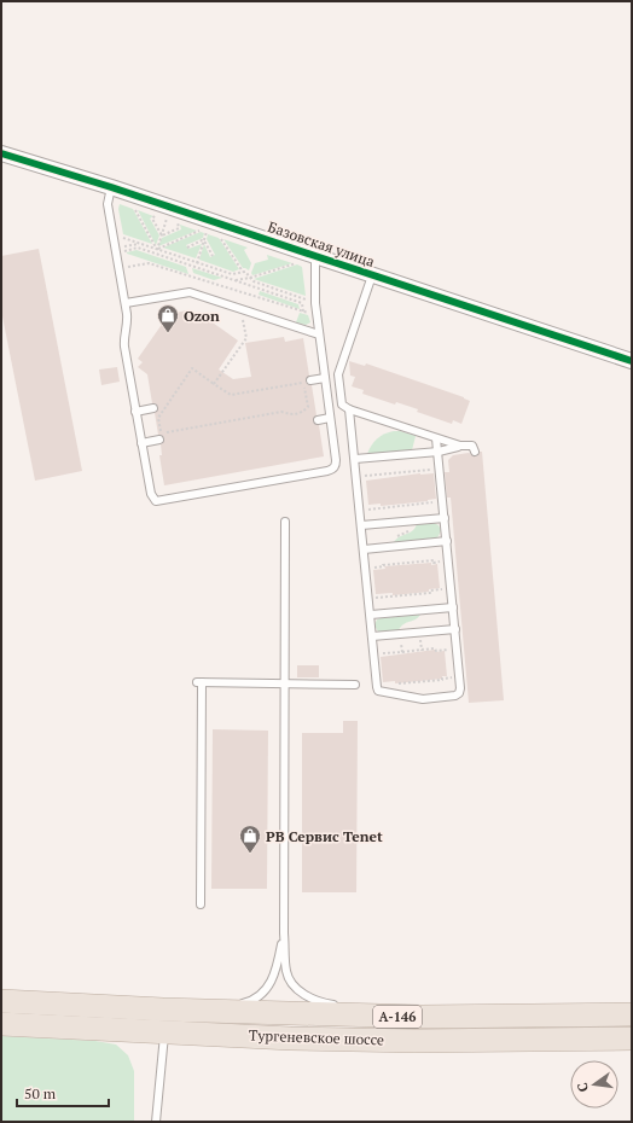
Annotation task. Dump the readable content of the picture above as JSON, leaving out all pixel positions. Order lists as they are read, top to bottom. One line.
{"streets":{"highway":["А-146","Тургеневское шоссе"],"street":["Базовская улица"]},"places":{"shop":["Ozon","PB Сервис Tenet"]},"scale_bar":"50 m","north":"left"}
